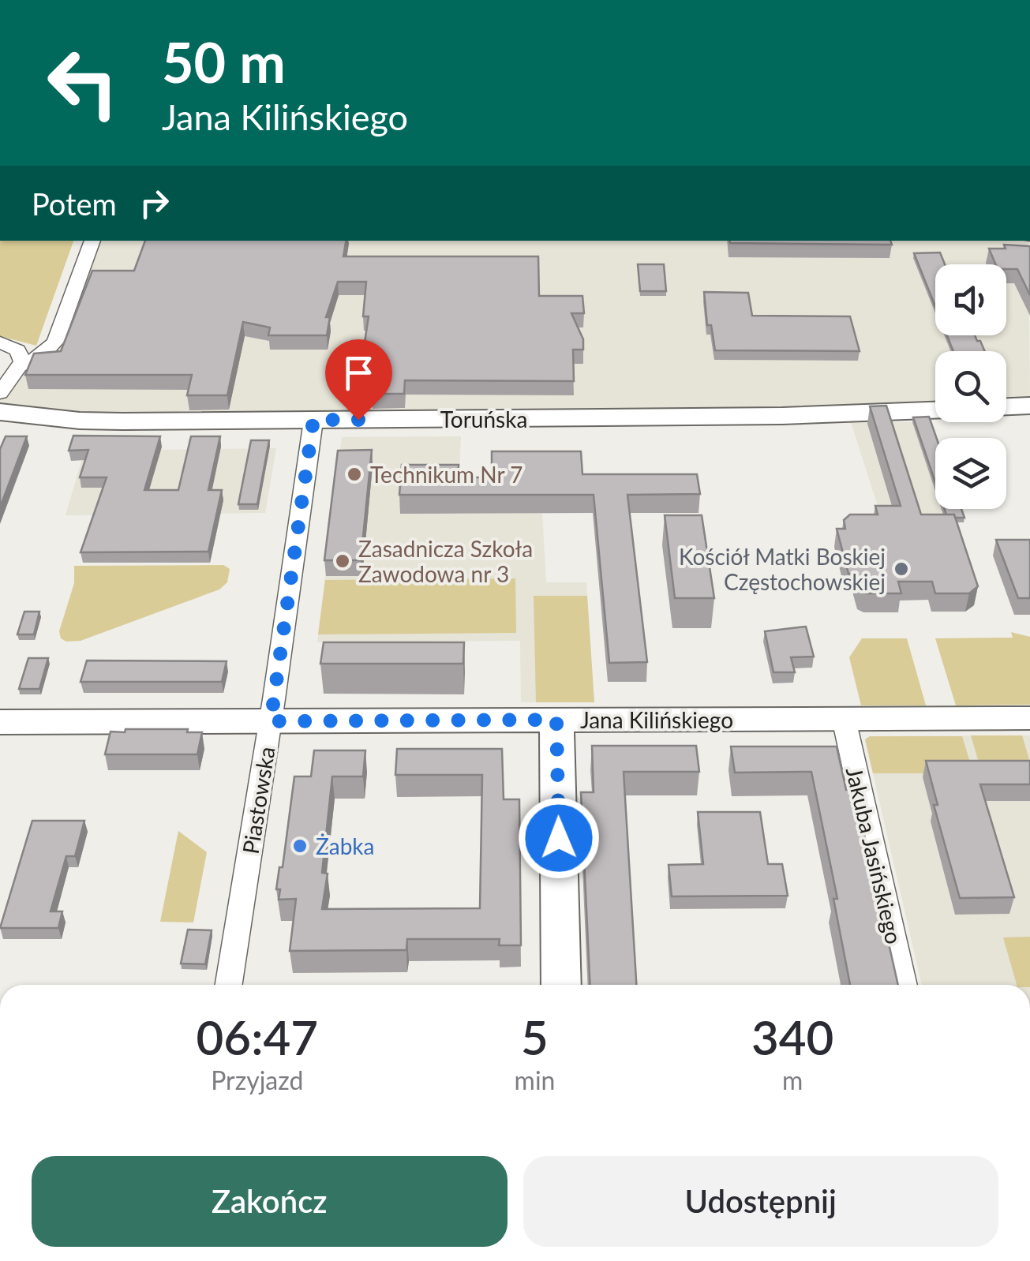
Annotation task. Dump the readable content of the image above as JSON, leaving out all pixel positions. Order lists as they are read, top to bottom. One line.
{"streets":{"street":["Toruńska","Jana Kilińskiego","Piastowska","Jakuba Jasińskiego"]},"crossings":[["Toruńska","Piastowska"],["Jana Kilińskiego","Piastowska"],["Jana Kilińskiego","Jakuba Jasińskiego"]],"places":["Technikum Nr 7","Zasadnicza Szkoła Zawodowa nr 3","Kościół Matki Boskiej Częstochowskiej","Żabka"],"page":{"turn":["50 m","Jana Kilińskiego"],"then":"Potem","eta":["06:47","Przyjazd","5","min","340","m"],"buttons":["Zakończ","Udostępnij"]}}
